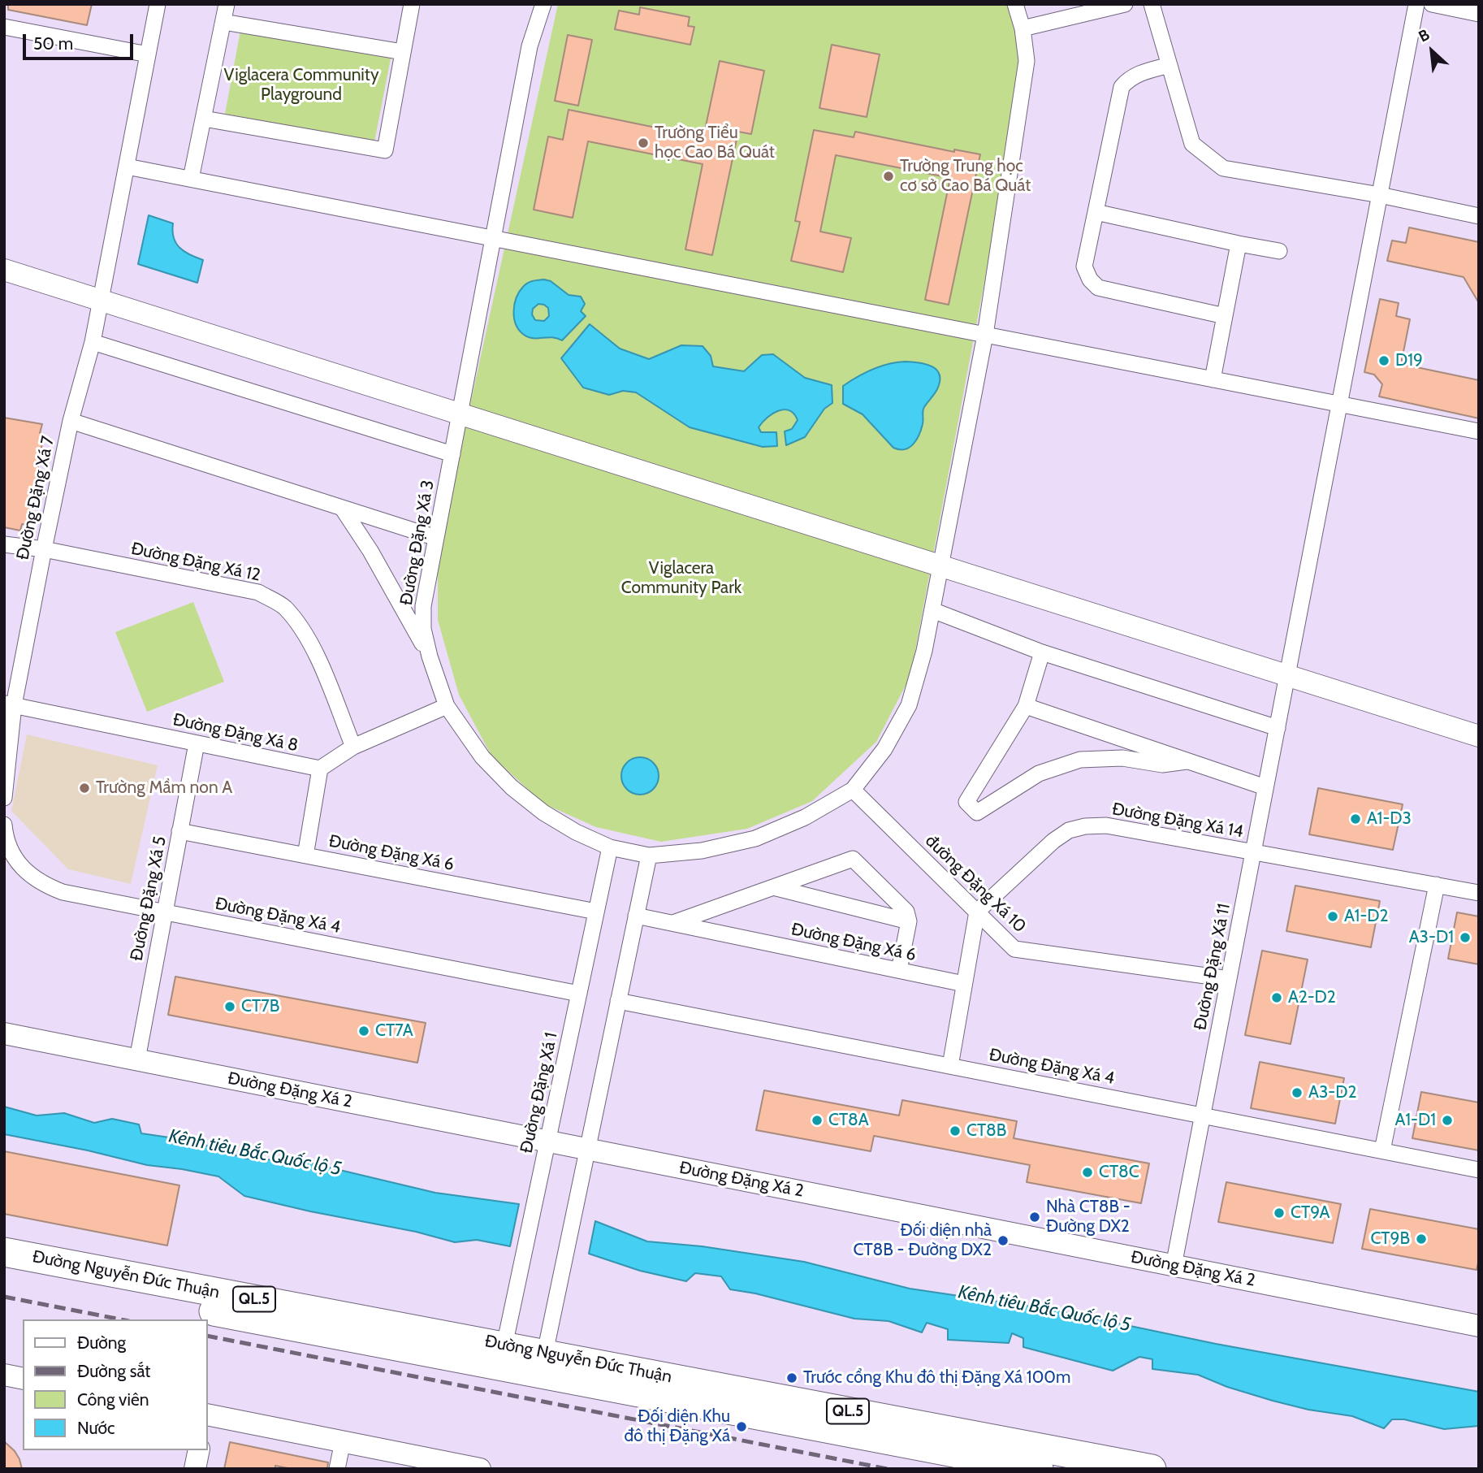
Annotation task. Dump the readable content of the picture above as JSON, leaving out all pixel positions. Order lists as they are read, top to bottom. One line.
{"streets":{"highway":["Đường Nguyễn Đức Thuận","QL.5"],"street":["Đường Đặng Xá 7","Đường Đặng Xá 3","Đường Đặng Xá 12","Đường Đặng Xá 8","Đường Đặng Xá 14","Đường Đặng Xá 6","đường Đặng Xá 10","Đường Đặng Xá 5","Đường Đặng Xá 4","Đường Đặng Xá 11","Đường Đặng Xá 2","Đường Đặng Xá 1"]},"crossings":[["Đường Đặng Xá 7","Đường Đặng Xá 12"],["Đường Đặng Xá 7","Đường Đặng Xá 8"],["Đường Đặng Xá 3","đường Đặng Xá 10"],["Đường Đặng Xá 3","Đường Đặng Xá 1"],["Đường Đặng Xá 8","Đường Đặng Xá 5"],["Đường Đặng Xá 14","đường Đặng Xá 10"],["Đường Đặng Xá 14","Đường Đặng Xá 11"],["Đường Đặng Xá 6","Đường Đặng Xá 5"],["Đường Đặng Xá 6","Đường Đặng Xá 1"],["đường Đặng Xá 10","Đường Đặng Xá 11"],["Đường Đặng Xá 5","Đường Đặng Xá 4"],["Đường Đặng Xá 5","Đường Đặng Xá 2"],["Đường Đặng Xá 4","Đường Đặng Xá 11"],["Đường Đặng Xá 4","Đường Đặng Xá 1"],["Đường Đặng Xá 11","Đường Đặng Xá 2"],["Đường Đặng Xá 2","Đường Đặng Xá 1"],["Đường Đặng Xá 1","Đường Nguyễn Đức Thuận"]],"water":["Kênh tiêu Bắc Quốc lộ 5"],"parks":["Viglacera Community Playground","Viglacera Community Park"],"places":["Trường Tiểu học Cao Bá Quát","Trường Trung học cơ sở Cao Bá Quát","D19","Trường Mầm non A","A1-D3","A1-D2","A3-D1","A2-D2","CT7B","CT7A","A3-D2","CT8A","A1-D1","CT8B","CT8C","CT9A","Nhà CT8B - Đường DX2","CT9B","Đối diện nhà CT8B - Đường DX2","Trước cổng Khu đô thị Đặng Xá 100m","Đối diện Khu đô thị Đặng Xá"],"legend":["Đường","Đường sắt","Công viên","Nước"],"scale_bar":"50 m","north":"top left"}
